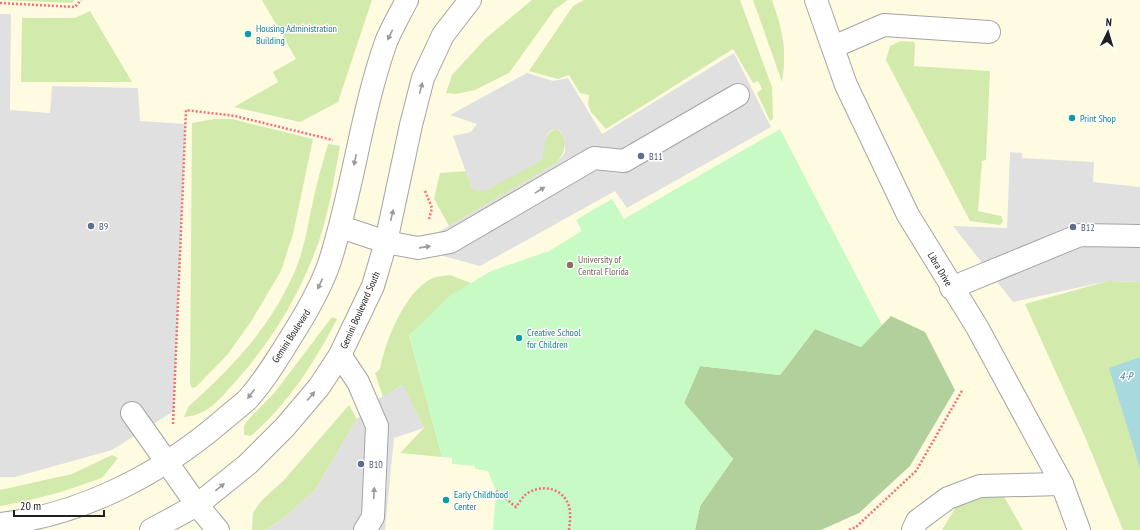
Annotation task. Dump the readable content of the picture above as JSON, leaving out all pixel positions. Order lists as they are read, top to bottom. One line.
{"streets":{"street":["Libra Drive","Gemini Boulevard South","Gemini Boulevard"]},"one_way":["Gemini Boulevard South","Gemini Boulevard"],"water":["4-P"],"places":["Housing Administration Building","Print Shop","B11","B9","B12","University of Central Florida","Creative School for Children","B10","Early Childhood Center"],"scale_bar":"20 m","north":"top"}
